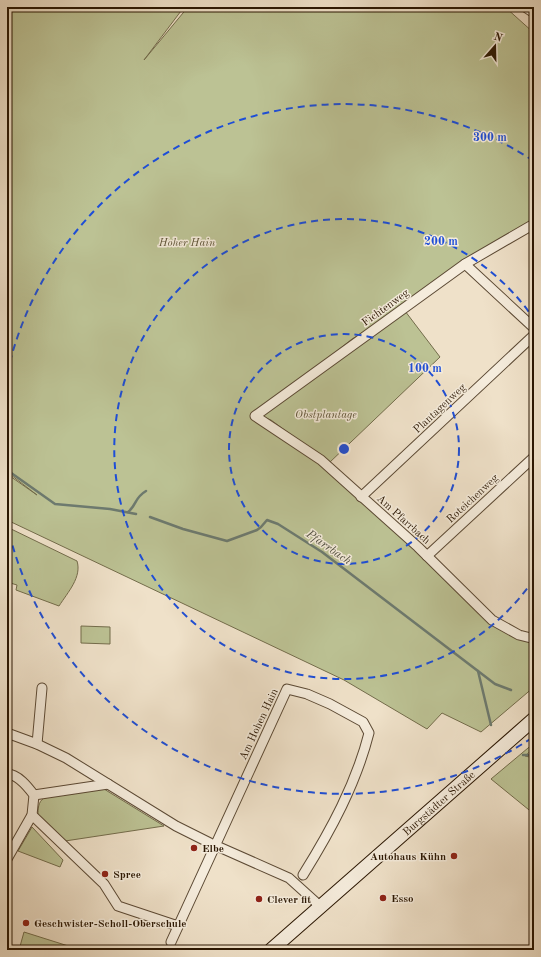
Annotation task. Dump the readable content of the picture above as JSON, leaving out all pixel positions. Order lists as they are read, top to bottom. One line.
{"streets":{"main road":["Burgstädter Straße"],"street":["Fichtenweg","Plantagenweg","Roteichenweg","Am Pfarrbach","Am Hohen Hain"]},"crossings":[["Fichtenweg","Am Pfarrbach"],["Plantagenweg","Am Pfarrbach"],["Roteichenweg","Am Pfarrbach"]],"water":["Pfarrbach"],"parks":["Hoher Hain","Obstplantage"],"places":["Elbe","Autohaus Kühn","Spree","Esso","Clever fit","Geschwister-Scholl-Oberschule"],"north":"top","rings":["300 m","200 m","100 m"]}
